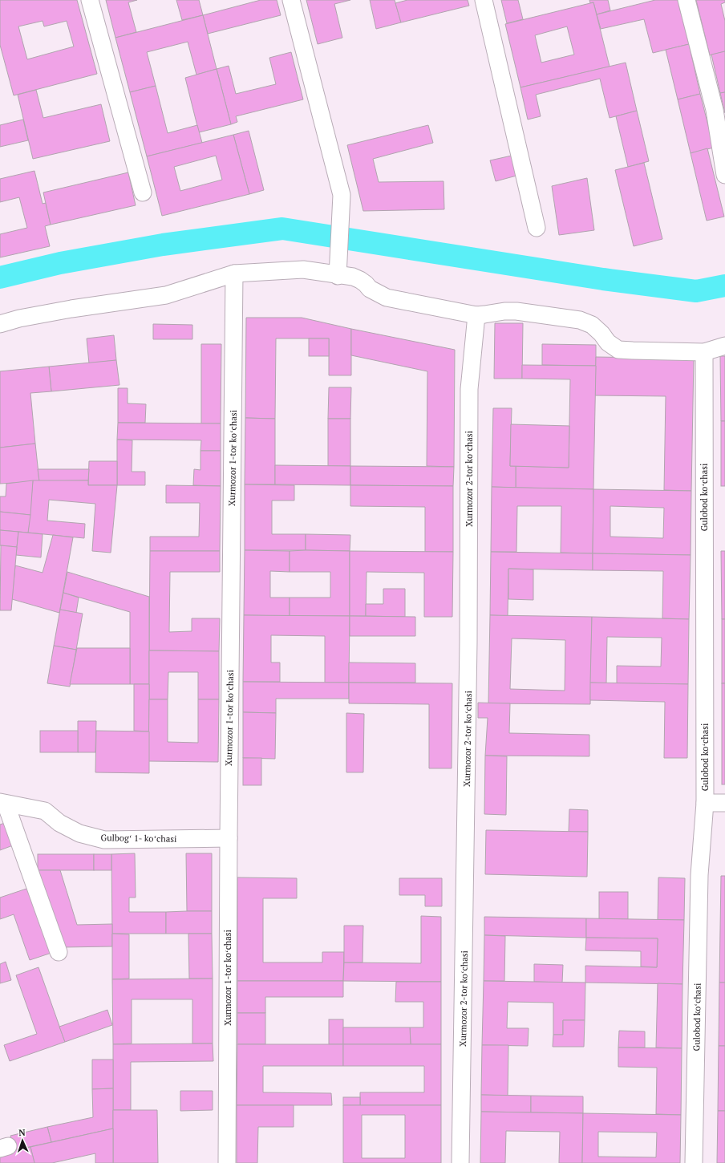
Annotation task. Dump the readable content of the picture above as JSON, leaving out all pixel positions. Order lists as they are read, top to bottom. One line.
{"streets":{"street":["Xurmozor 1-tor koʻchasi","Xurmozor 2-tor koʻchasi","Gulobod koʻchasi","Gulbogʻ 1- koʻchasi"]},"crossings":[["Xurmozor 1-tor koʻchasi","Gulbogʻ 1- koʻchasi"]],"north":"top"}
